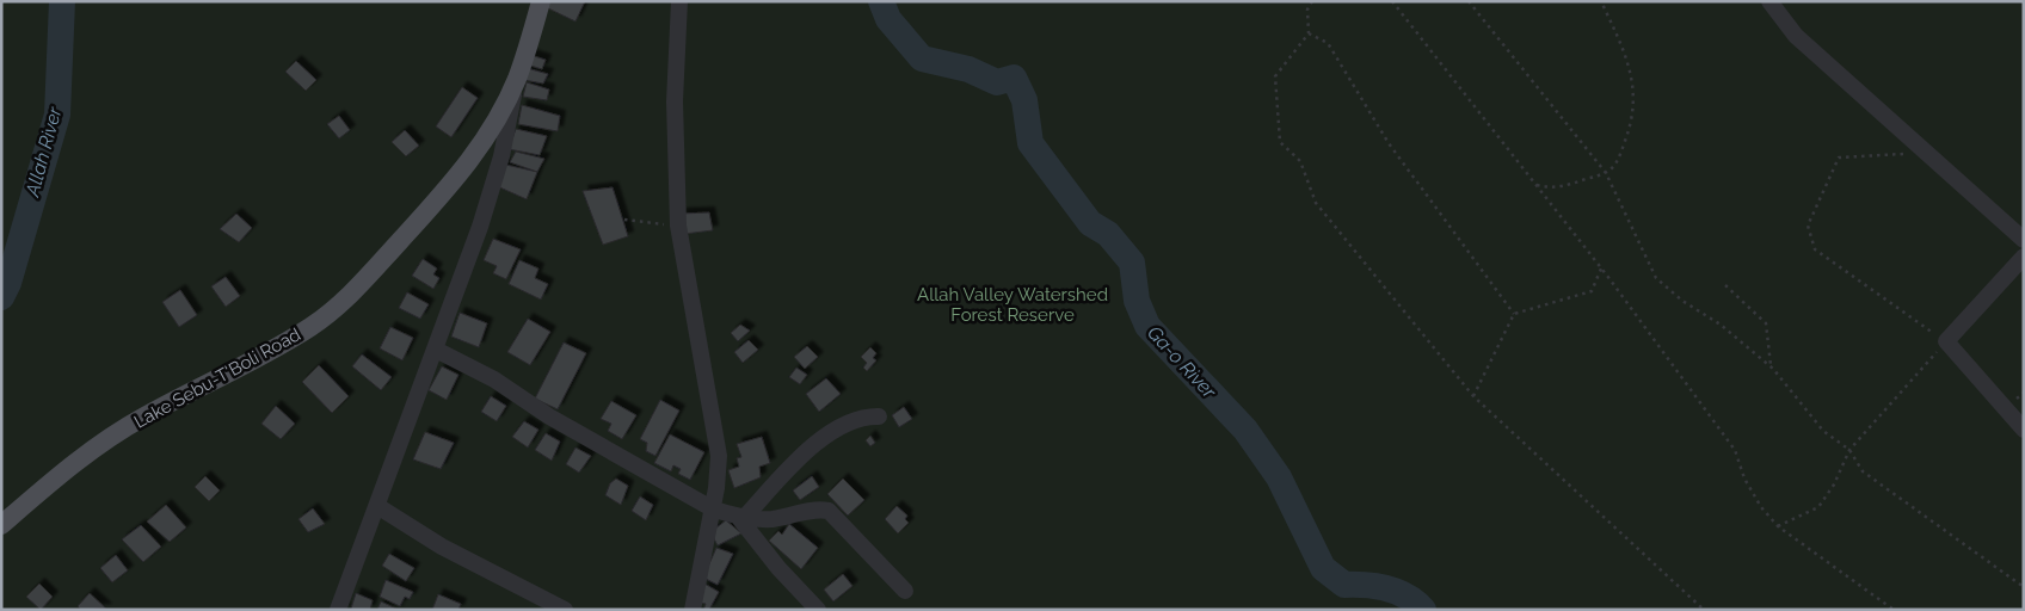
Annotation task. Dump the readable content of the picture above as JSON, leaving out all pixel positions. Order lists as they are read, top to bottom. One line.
{"streets":{"main road":["Lake Sebu-T'Boli Road"]},"water":["Allah River","Ga-o River"],"parks":["Allah Valley Watershed Forest Reserve"]}
